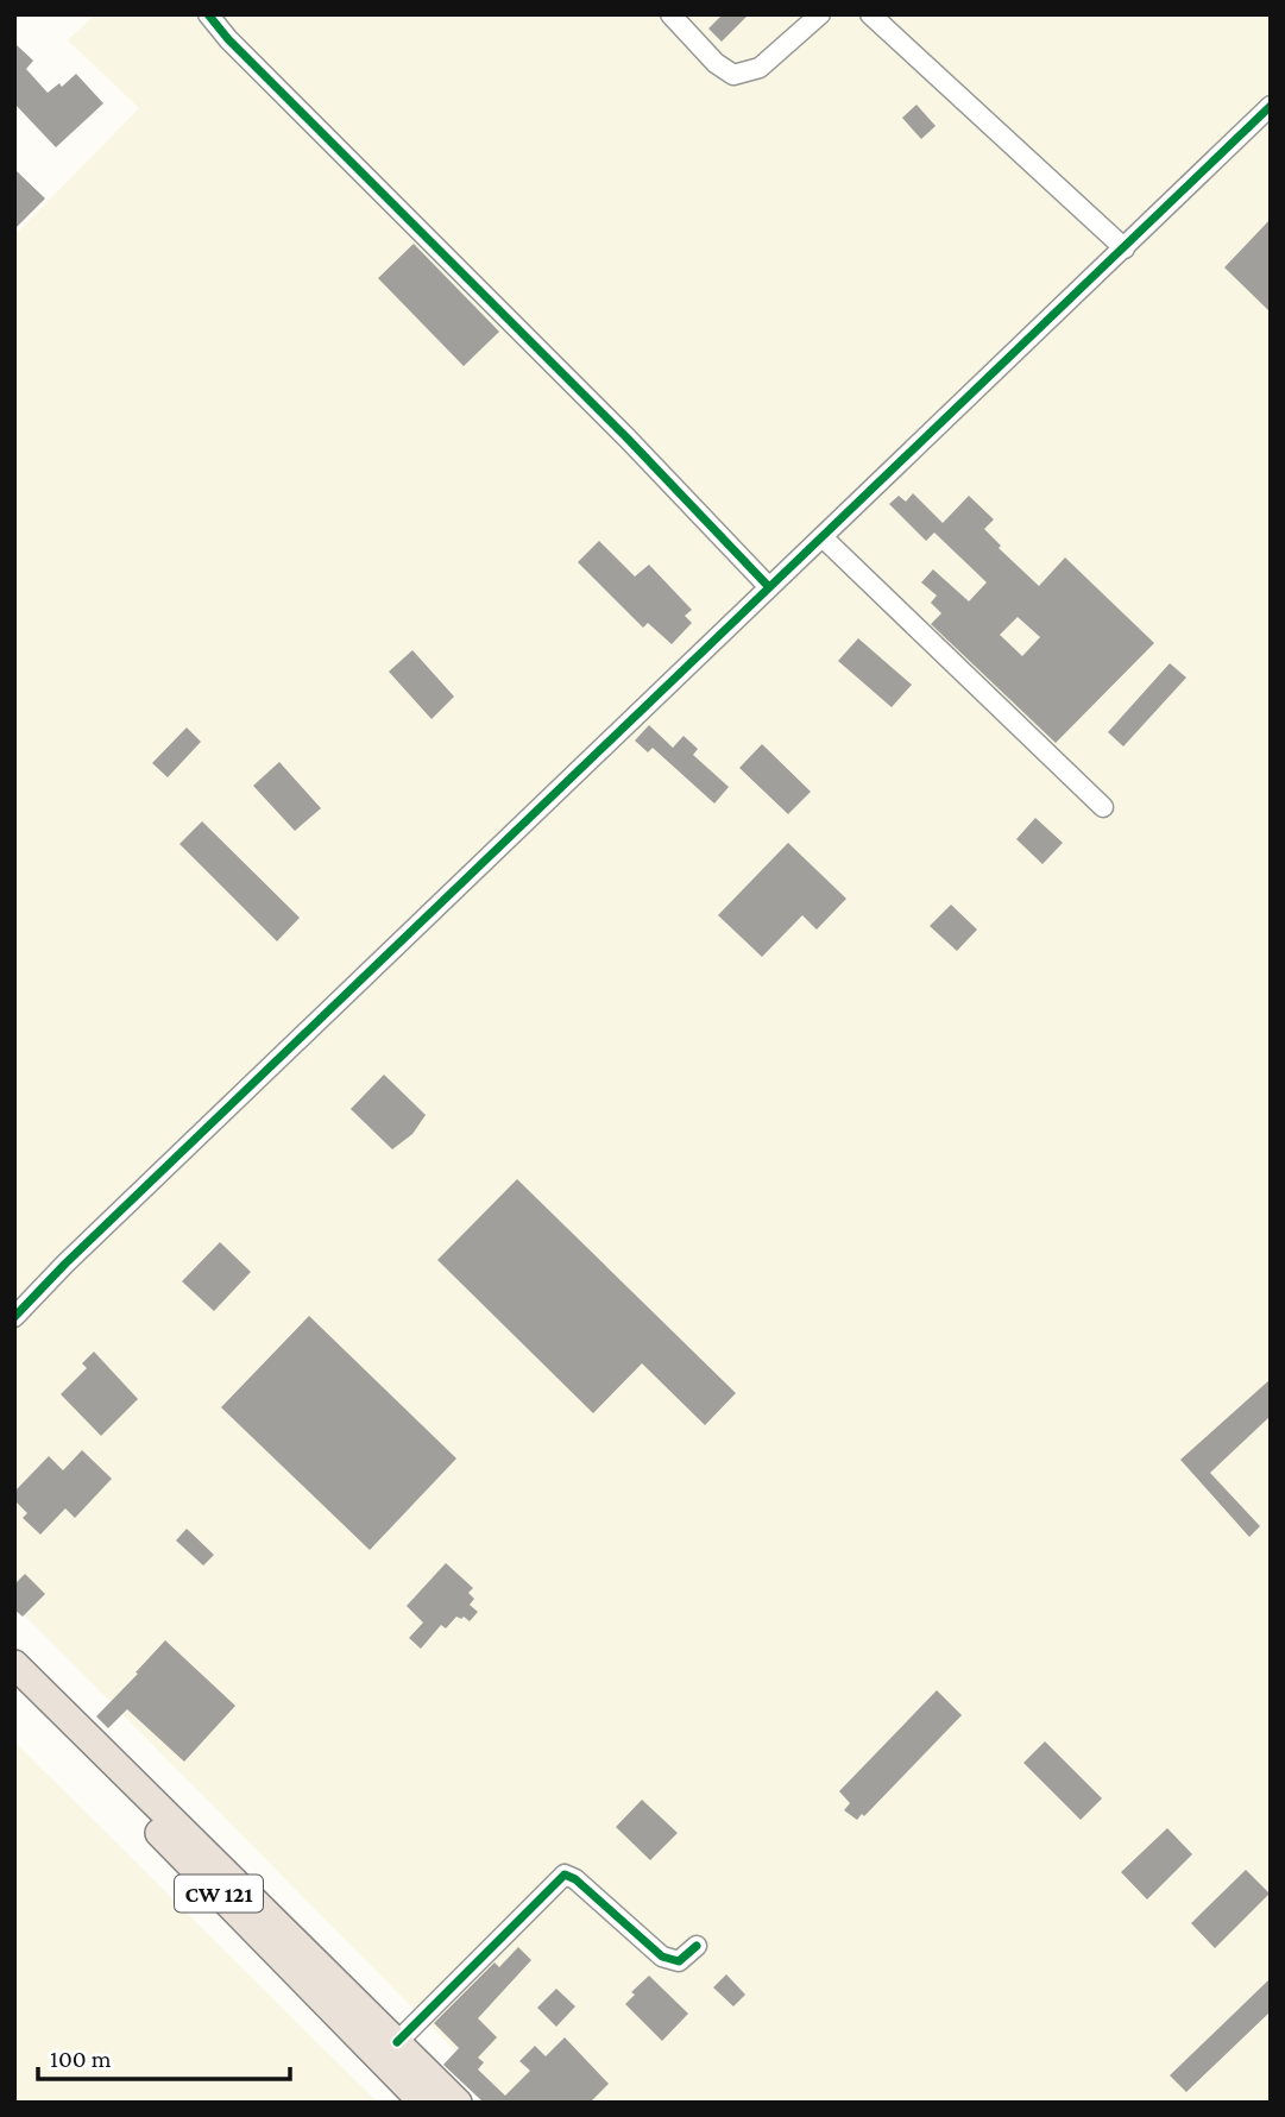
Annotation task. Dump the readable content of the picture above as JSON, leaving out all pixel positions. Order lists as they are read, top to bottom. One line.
{"streets":{"highway":["CW 121"]},"scale_bar":"100 m"}
